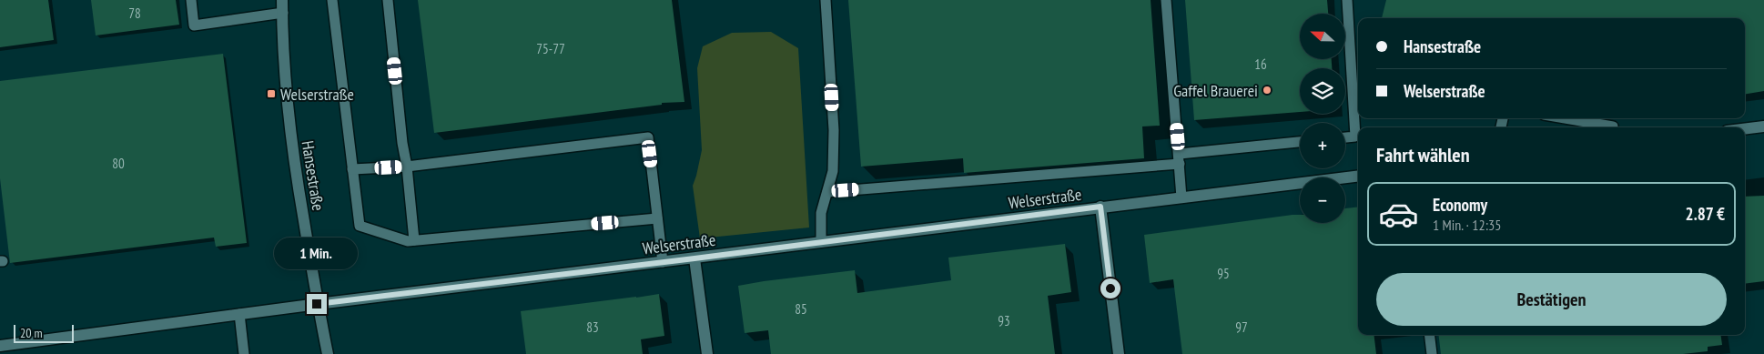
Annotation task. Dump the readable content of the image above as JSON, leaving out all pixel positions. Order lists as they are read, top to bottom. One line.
{"streets":{"street":["Hansestraße","Welserstraße"]},"crossings":[["Hansestraße","Welserstraße"]],"places":{"other":["Gaffel Brauerei"],"transit":["Welserstraße"]},"house_numbers":["78","75-77","16","80","95","85","93","83","97"],"scale_bar":"20 m","north":"left","page":{"map_buttons":["+","−"],"banner":["Hansestraße","Welserstraße"],"heading":"Fahrt wählen","list":[{"name":"Economy","note":"1 Min. · 12:35","value":"2.87 €"}],"bubble":"1 Min.","buttons":"Bestätigen","scale":"20 m"}}
